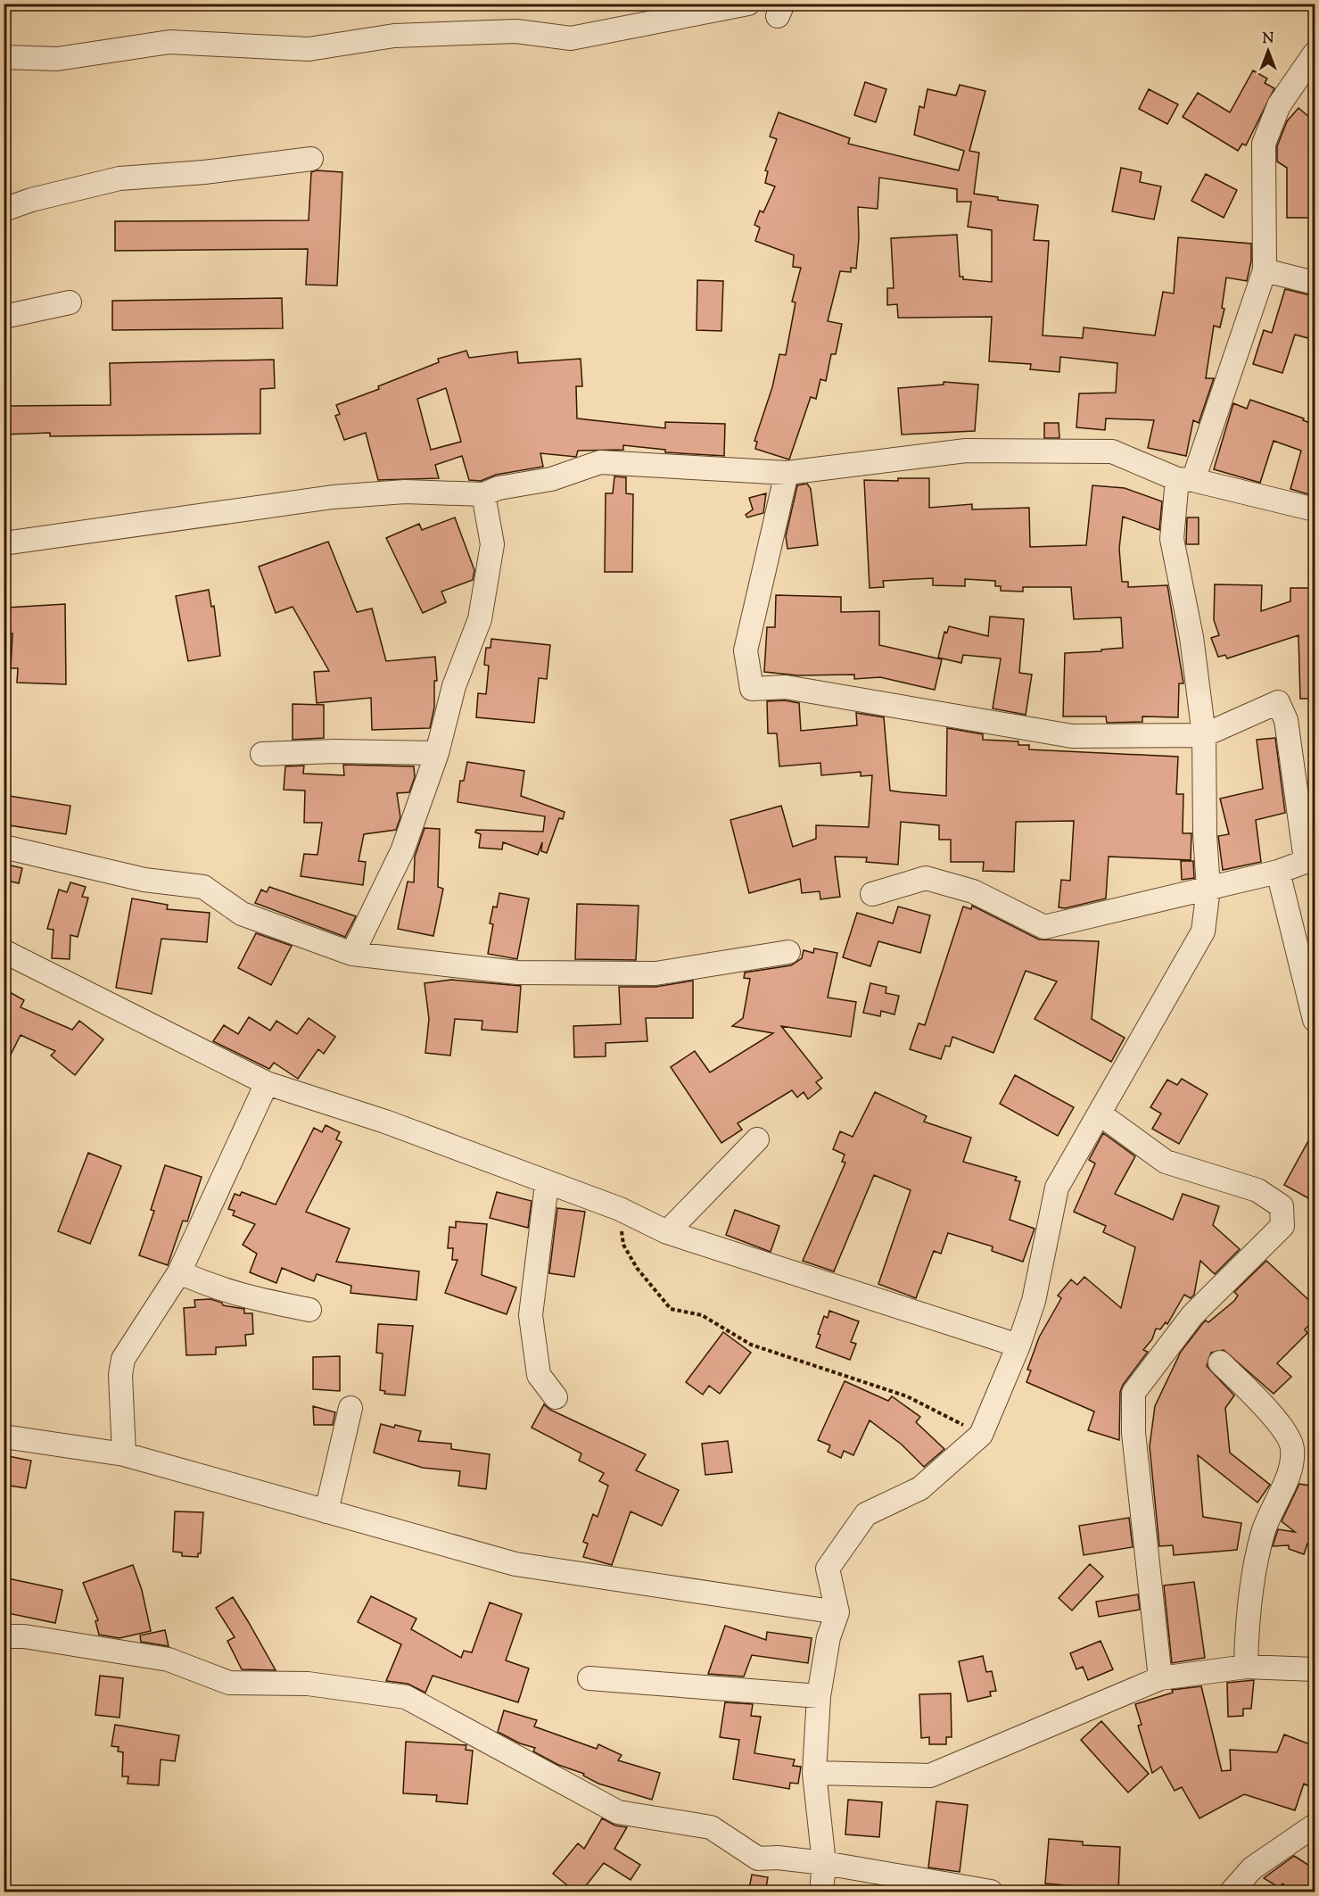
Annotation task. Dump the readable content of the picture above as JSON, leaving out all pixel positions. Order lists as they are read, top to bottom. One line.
{"north":"top"}
